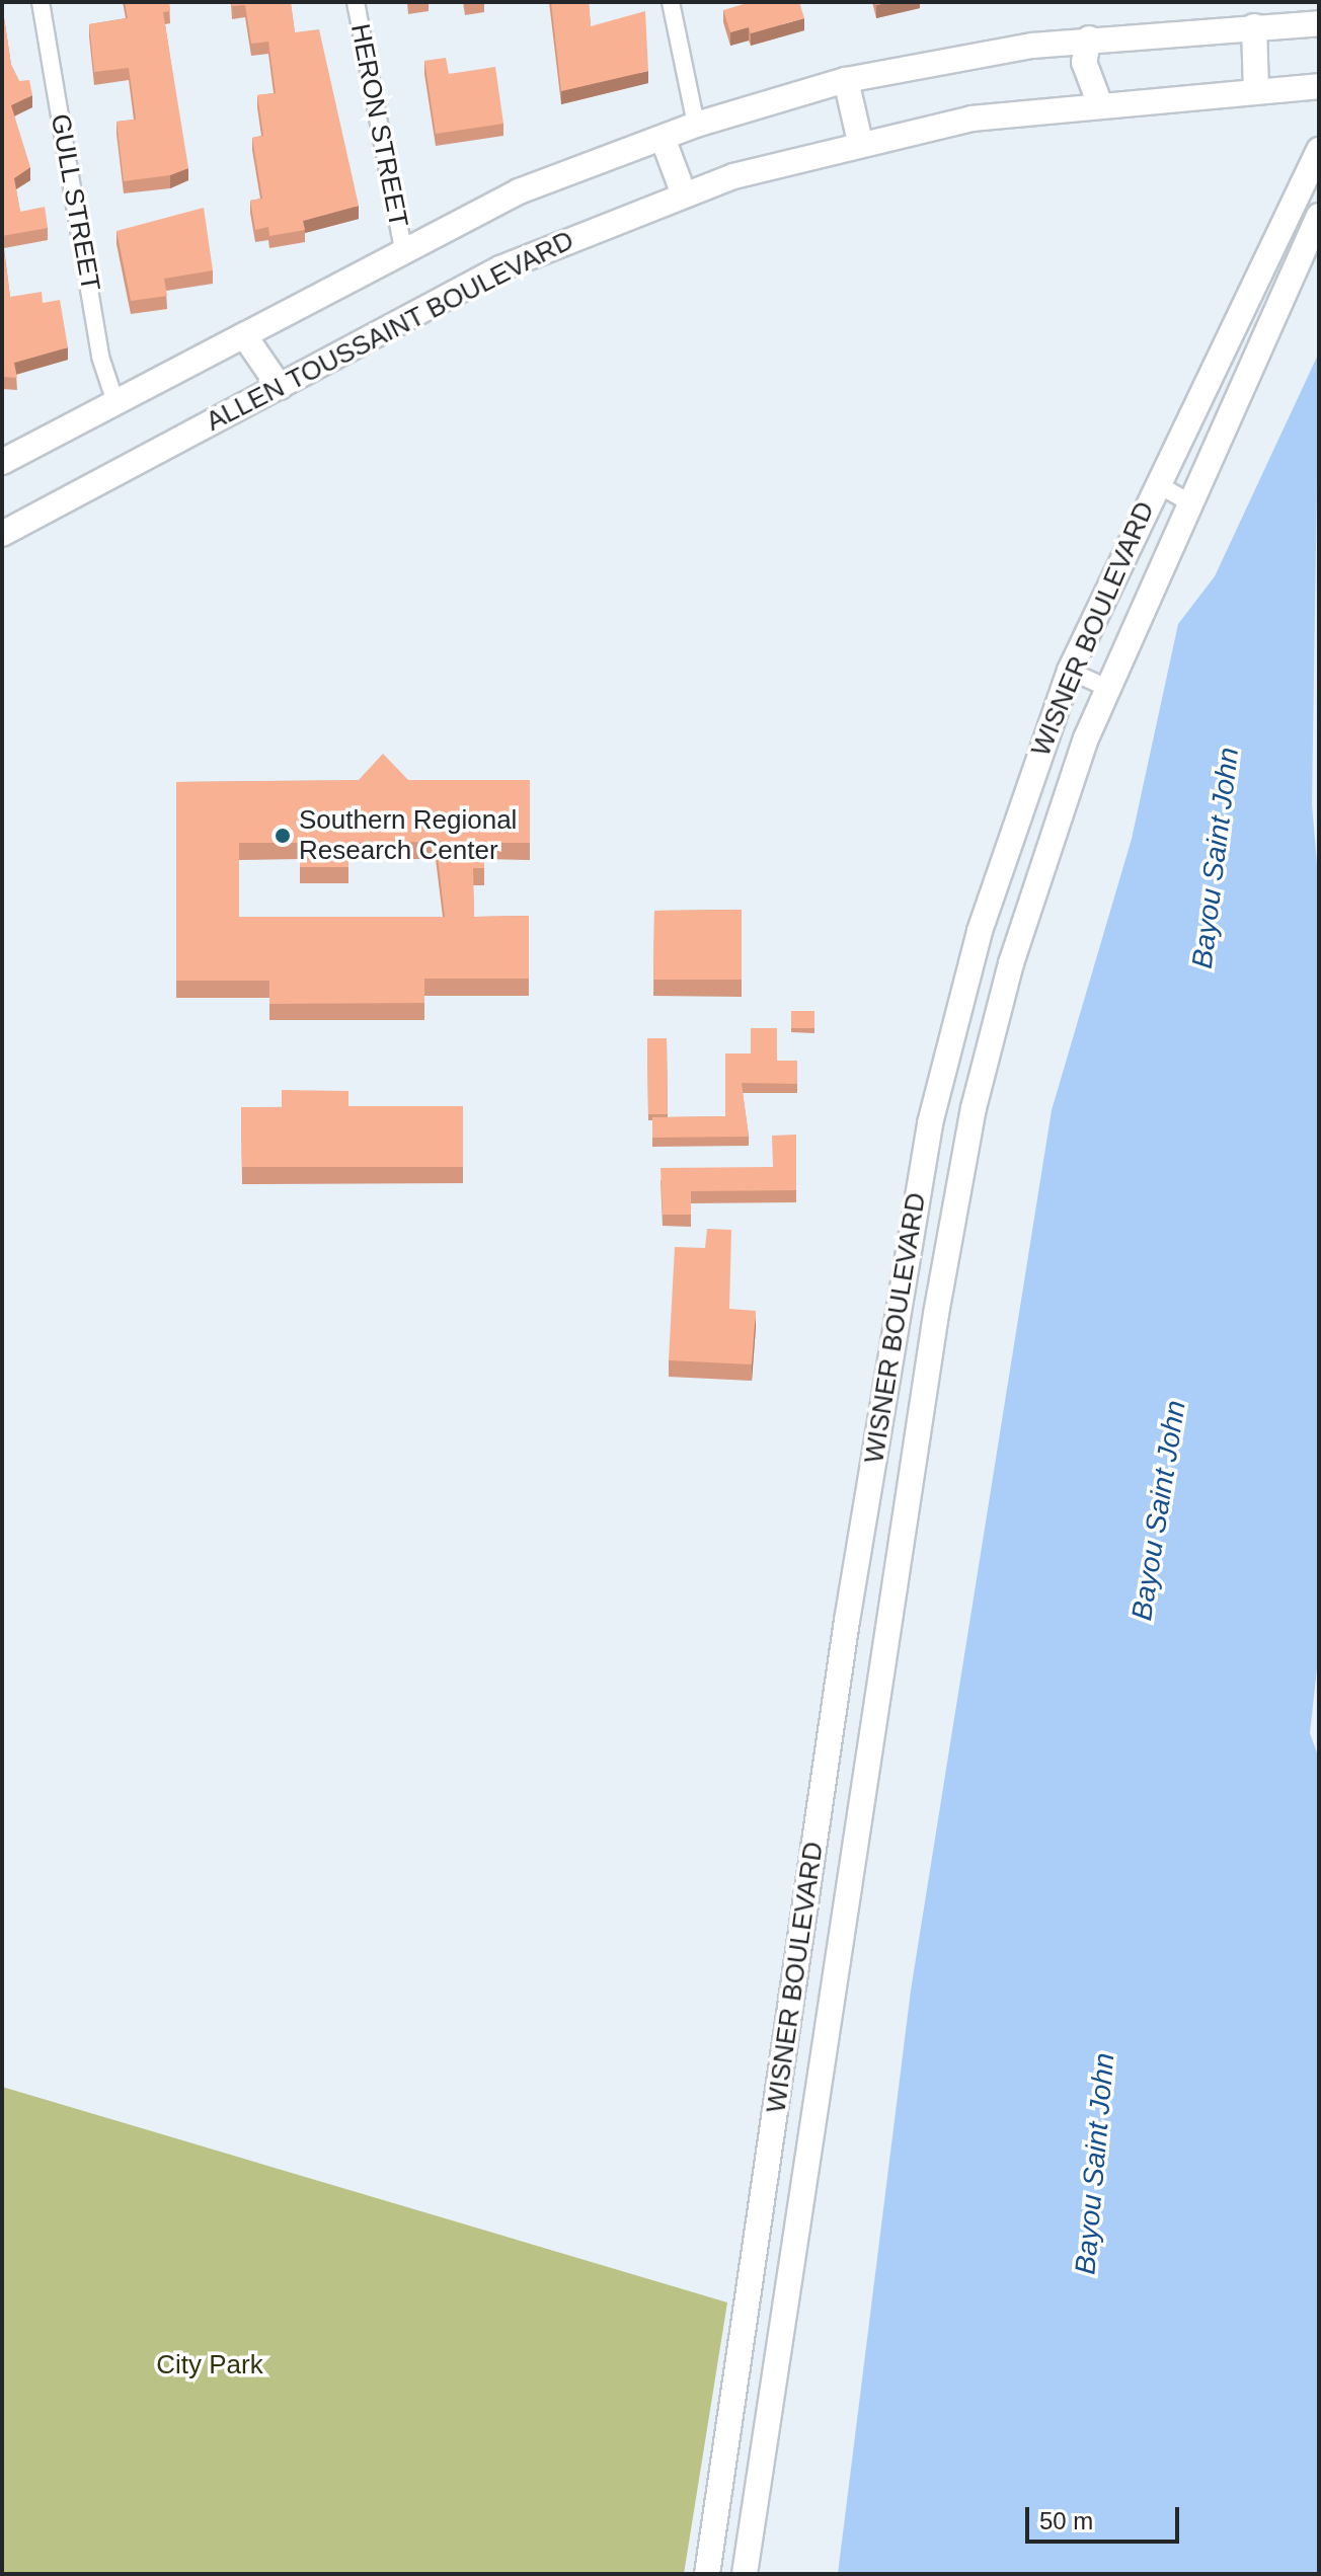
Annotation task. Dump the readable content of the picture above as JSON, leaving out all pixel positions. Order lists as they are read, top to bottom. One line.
{"streets":{"street":["HERON STREET","GULL STREET","ALLEN TOUSSAINT BOULEVARD","WISNER BOULEVARD"]},"water":["Bayou Saint John"],"parks":["City Park"],"places":["Southern Regional Research Center"],"scale_bar":"50 m"}
